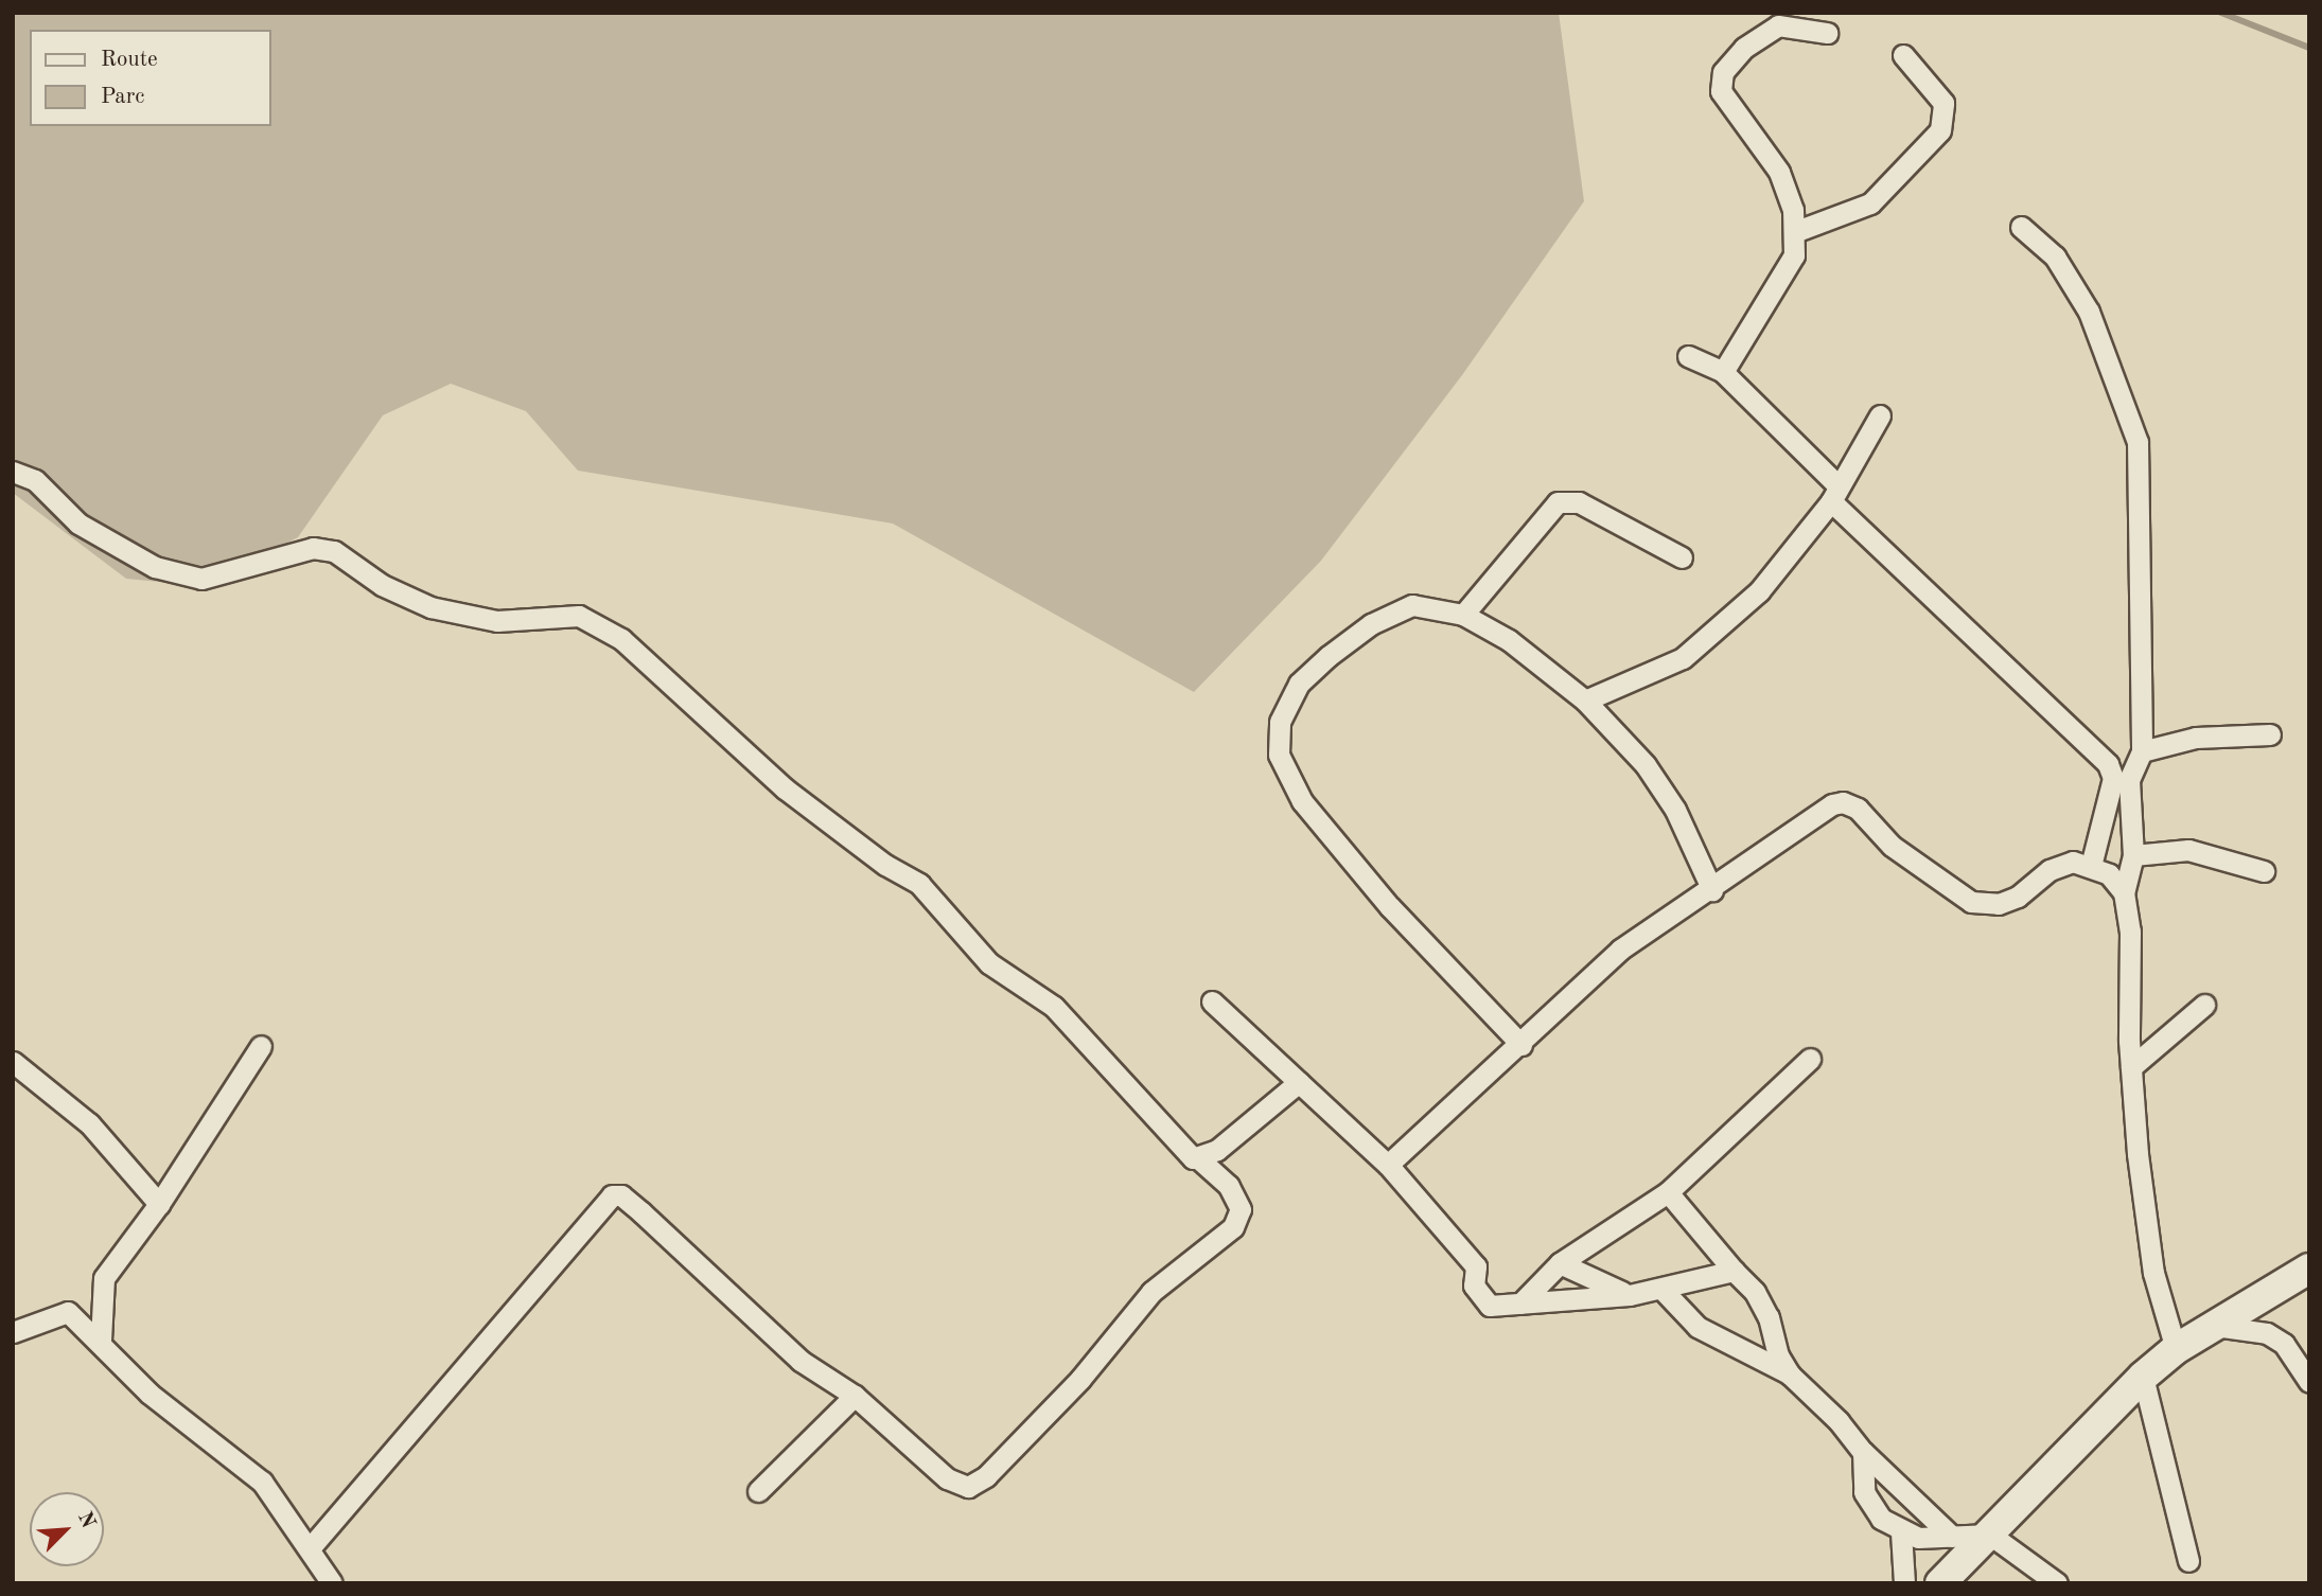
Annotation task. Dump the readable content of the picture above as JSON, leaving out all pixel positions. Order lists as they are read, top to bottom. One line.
{"legend":["Route","Parc"],"north":"top right"}
